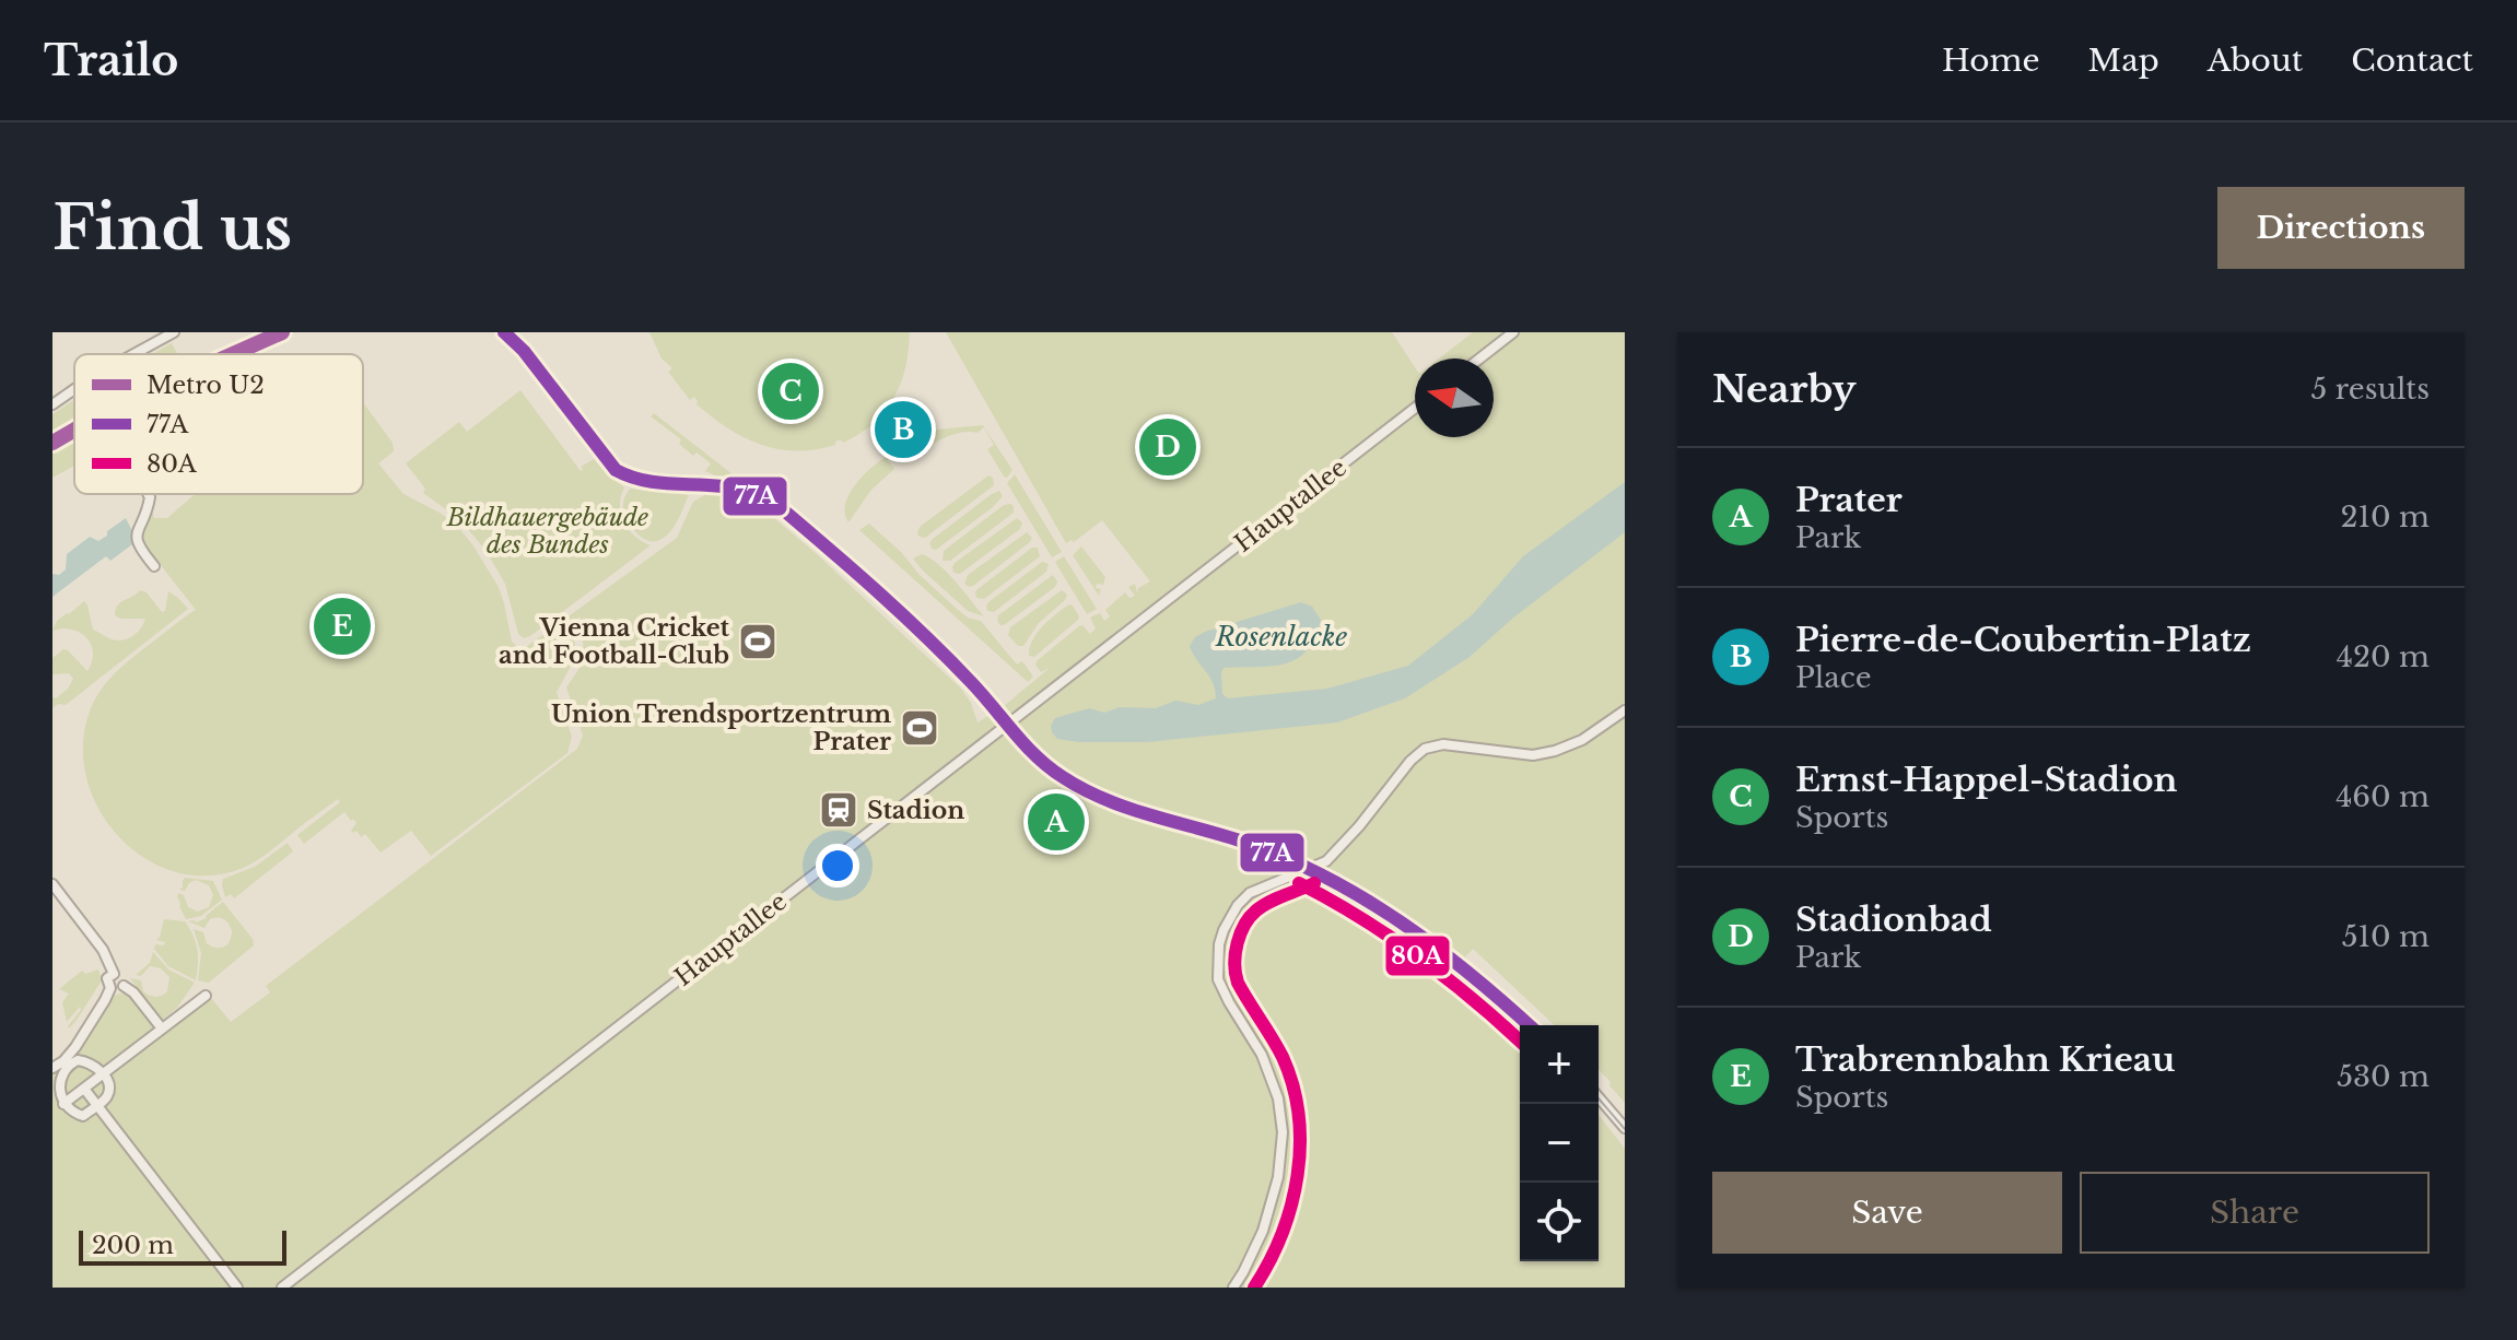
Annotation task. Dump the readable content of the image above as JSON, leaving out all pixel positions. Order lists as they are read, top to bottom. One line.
{"streets":{"street":["Hauptallee"]},"water":["Rosenlacke"],"parks":["Bildhauergebäude des Bundes"],"places":{"sports":["Vienna Cricket and Football-Club","Union Trendsportzentrum Prater"],"station":["Stadion"]},"lines":["metro line U2","transit line 77A","transit line 80A"],"legend":["Metro U2","77A","80A"],"scale_bar":"200 m","north":"left","page":{"header":"Trailo","nav":["Home","Map","About","Contact"],"buttons":["Directions",["Save","Share"]],"title":"Find us","heading":["Nearby","5 results"],"pins":["C","B","D","E","A"],"list":[{"mark":"A","name":"Prater","note":"Park","value":"210 m"},{"mark":"B","name":"Pierre-de-Coubertin-Platz","note":"Place","value":"420 m"},{"mark":"C","name":"Ernst-Happel-Stadion","note":"Sports","value":"460 m"},{"mark":"D","name":"Stadionbad","note":"Park","value":"510 m"},{"mark":"E","name":"Trabrennbahn Krieau","note":"Sports","value":"530 m"}],"map_buttons":["+","−"],"scale":"200 m"}}
